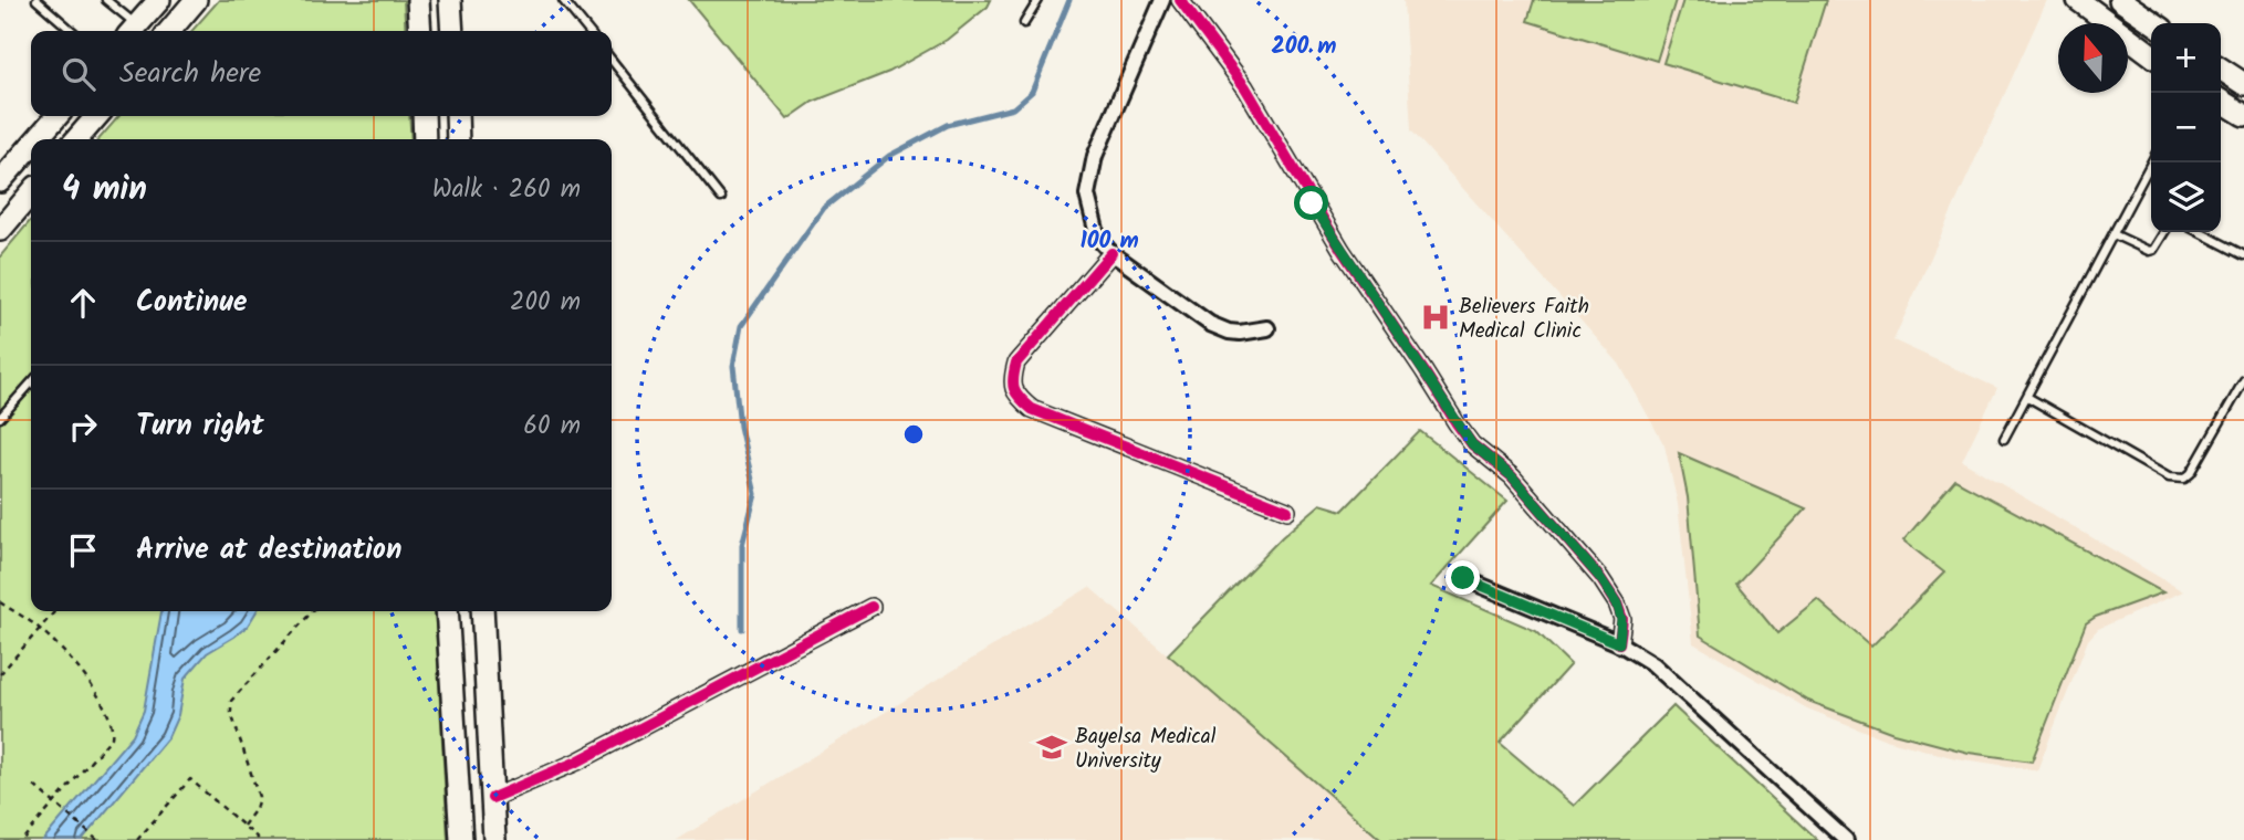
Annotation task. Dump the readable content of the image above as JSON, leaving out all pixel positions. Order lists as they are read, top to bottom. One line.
{"places":{"hospital":["Believers Faith Medical Clinic"],"school or university":["Bayelsa Medical University"]},"north":"top","page":{"map_buttons":["+","−"],"search":"Search here","heading":["4 min","Walk · 260 m"],"list":[["Continue","200 m"],["Turn right","60 m"],"Arrive at destination"]},"rings":["200 m","100 m"]}
